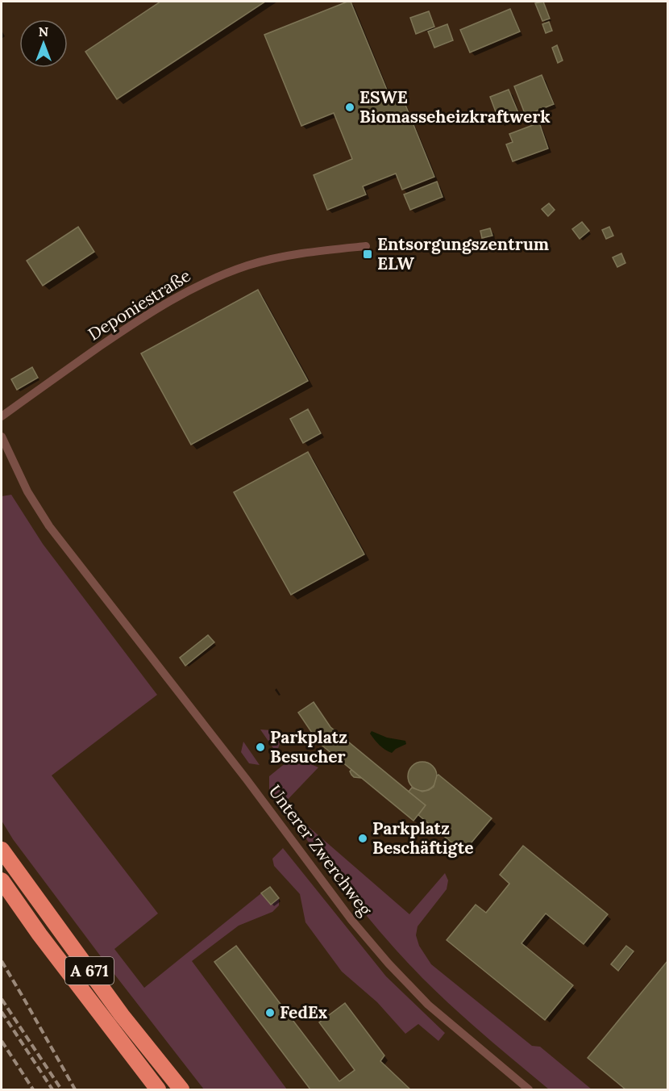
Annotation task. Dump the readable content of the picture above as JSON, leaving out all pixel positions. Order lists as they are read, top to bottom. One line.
{"streets":{"highway":["A 671"],"street":["Deponiestraße","Unterer Zwerchweg"]},"places":{"other":["ESWE Biomasseheizkraftwerk","Parkplatz Besucher","Parkplatz Beschäftigte","FedEx"],"transit":["Entsorgungszentrum ELW"]},"north":"top"}
